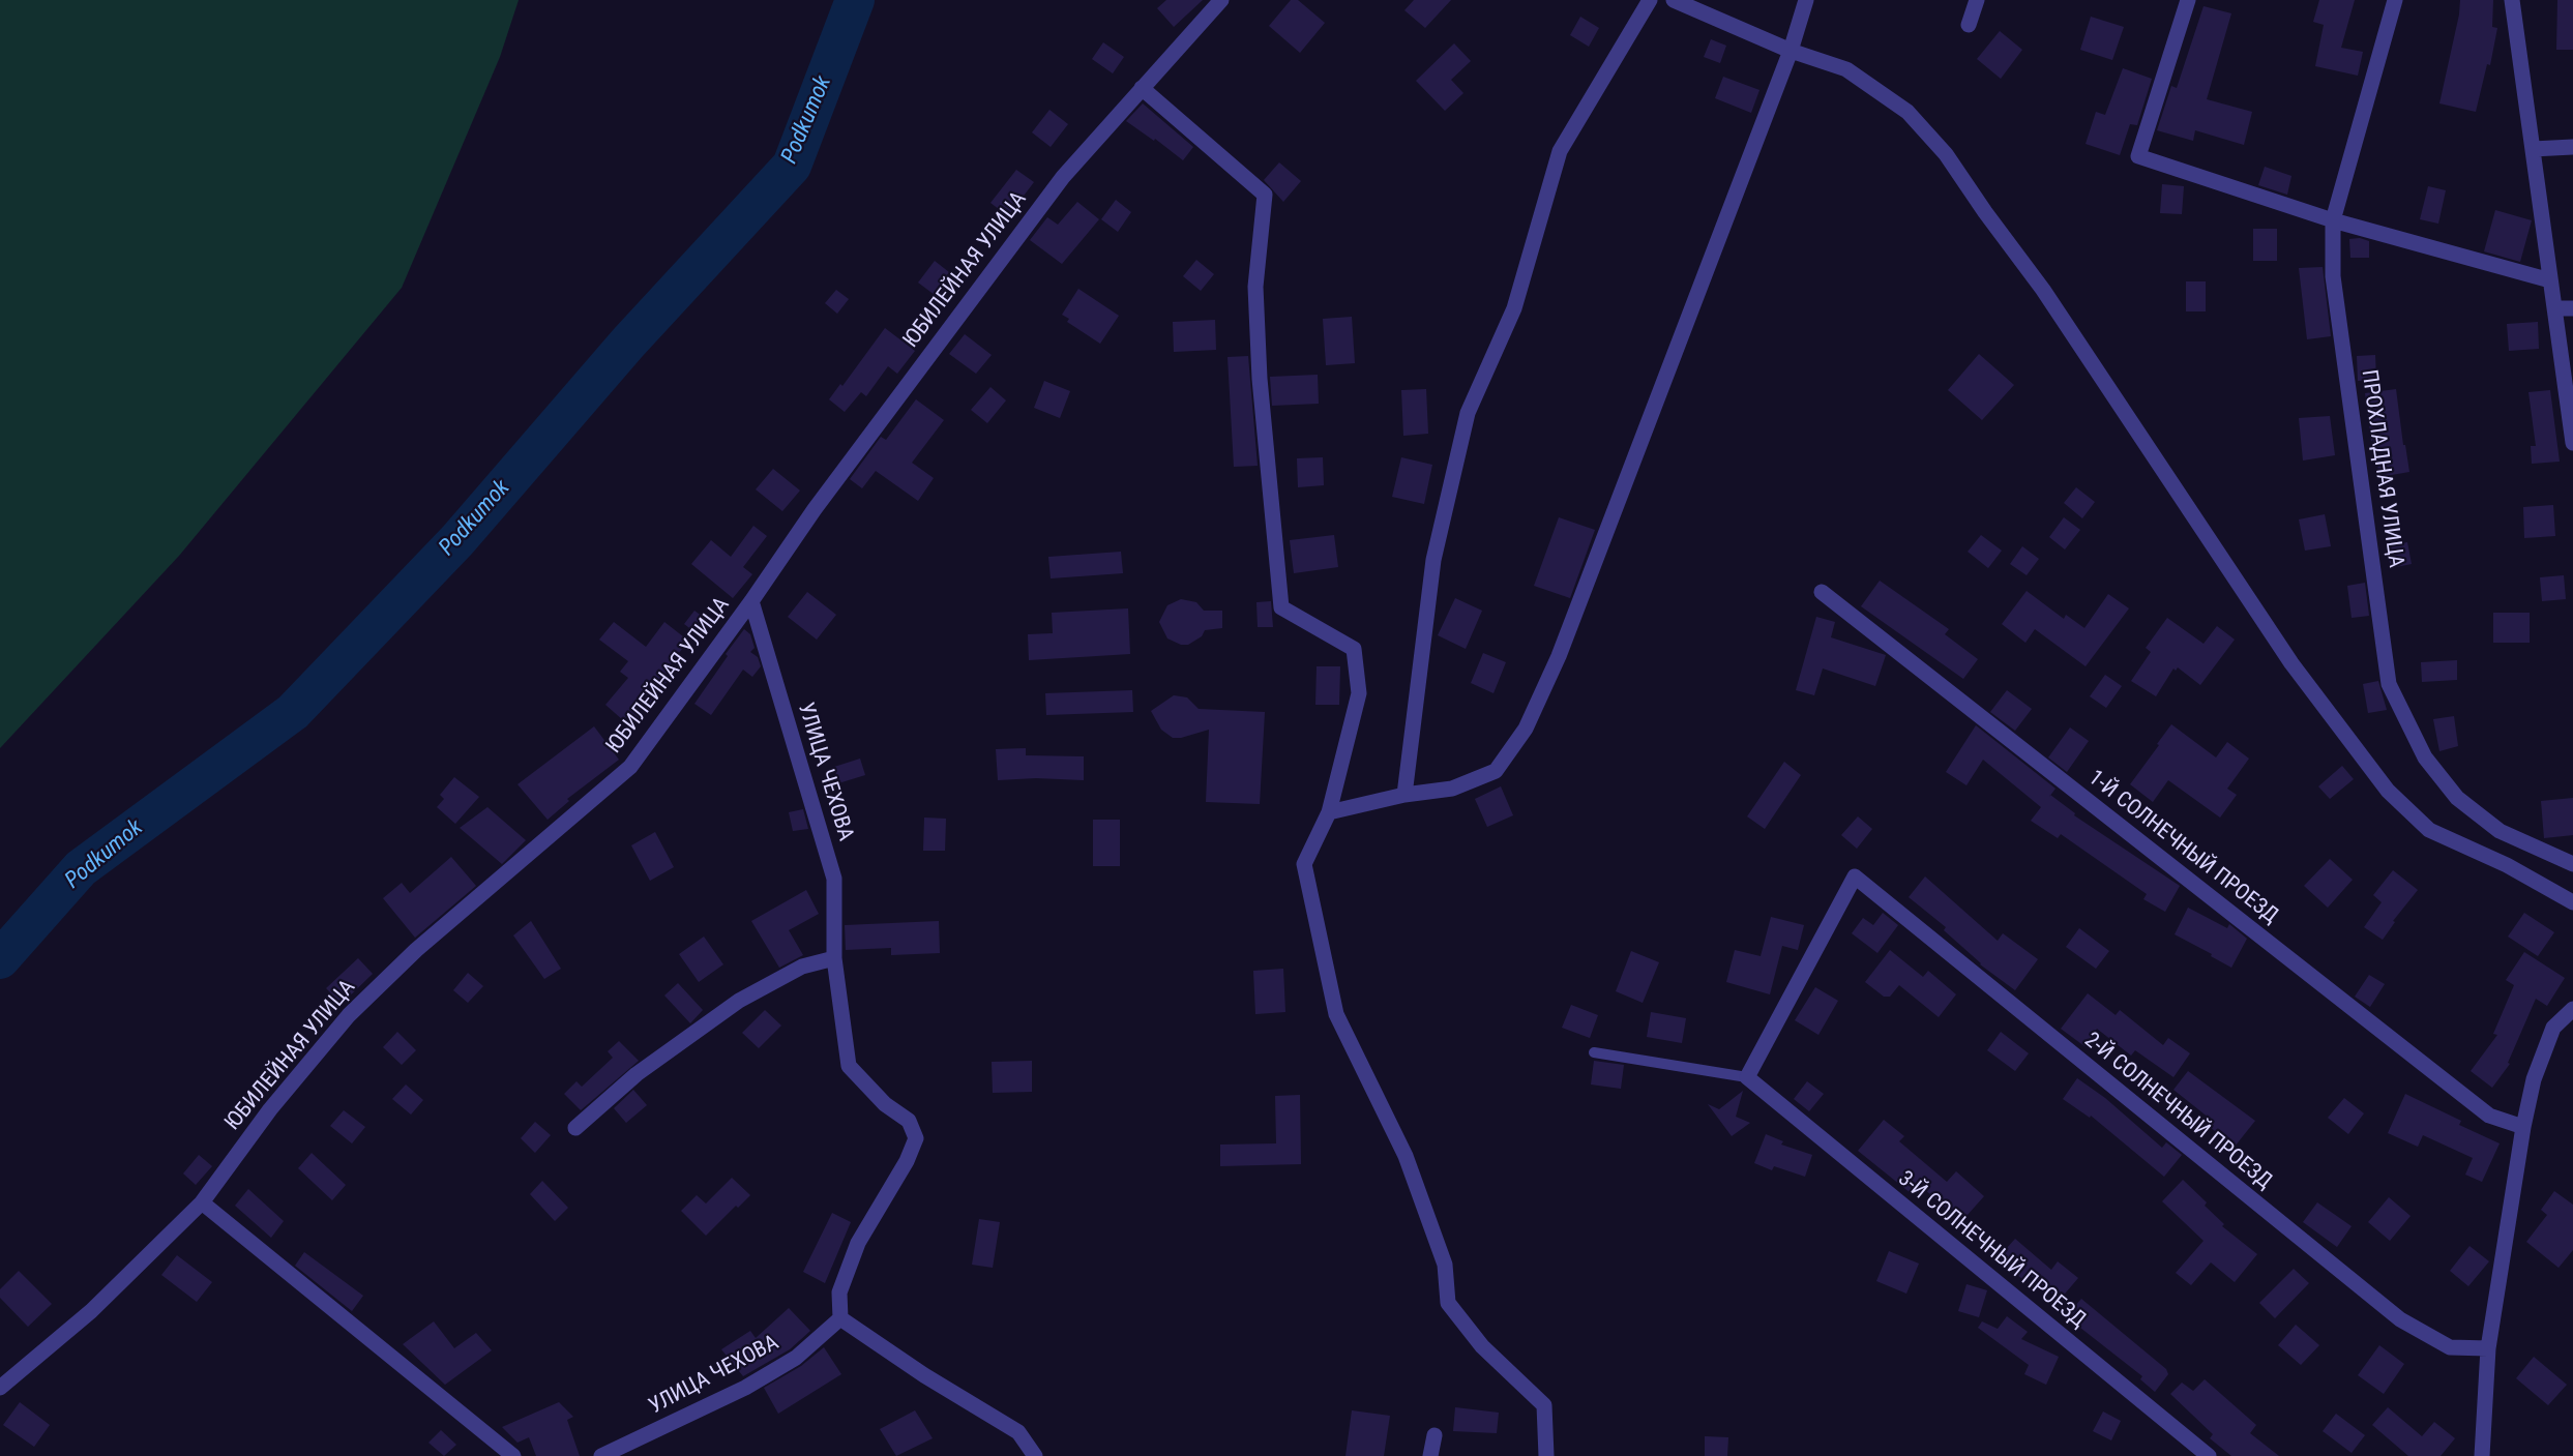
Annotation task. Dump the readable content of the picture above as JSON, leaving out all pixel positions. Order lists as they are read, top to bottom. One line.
{"streets":{"street":["ЮБИЛЕЙНАЯ УЛИЦА","ПРОХЛАДНАЯ УЛИЦА","УЛИЦА ЧЕХОВА","1-Й СОЛНЕЧНЫЙ ПРОЕЗД","2-Й СОЛНЕЧНЫЙ ПРОЕЗД","3-Й СОЛНЕЧНЫЙ ПРОЕЗД"]},"crossings":[["ЮБИЛЕЙНАЯ УЛИЦА","УЛИЦА ЧЕХОВА"],["2-Й СОЛНЕЧНЫЙ ПРОЕЗД","3-Й СОЛНЕЧНЫЙ ПРОЕЗД"]],"water":["Podkumok"]}
